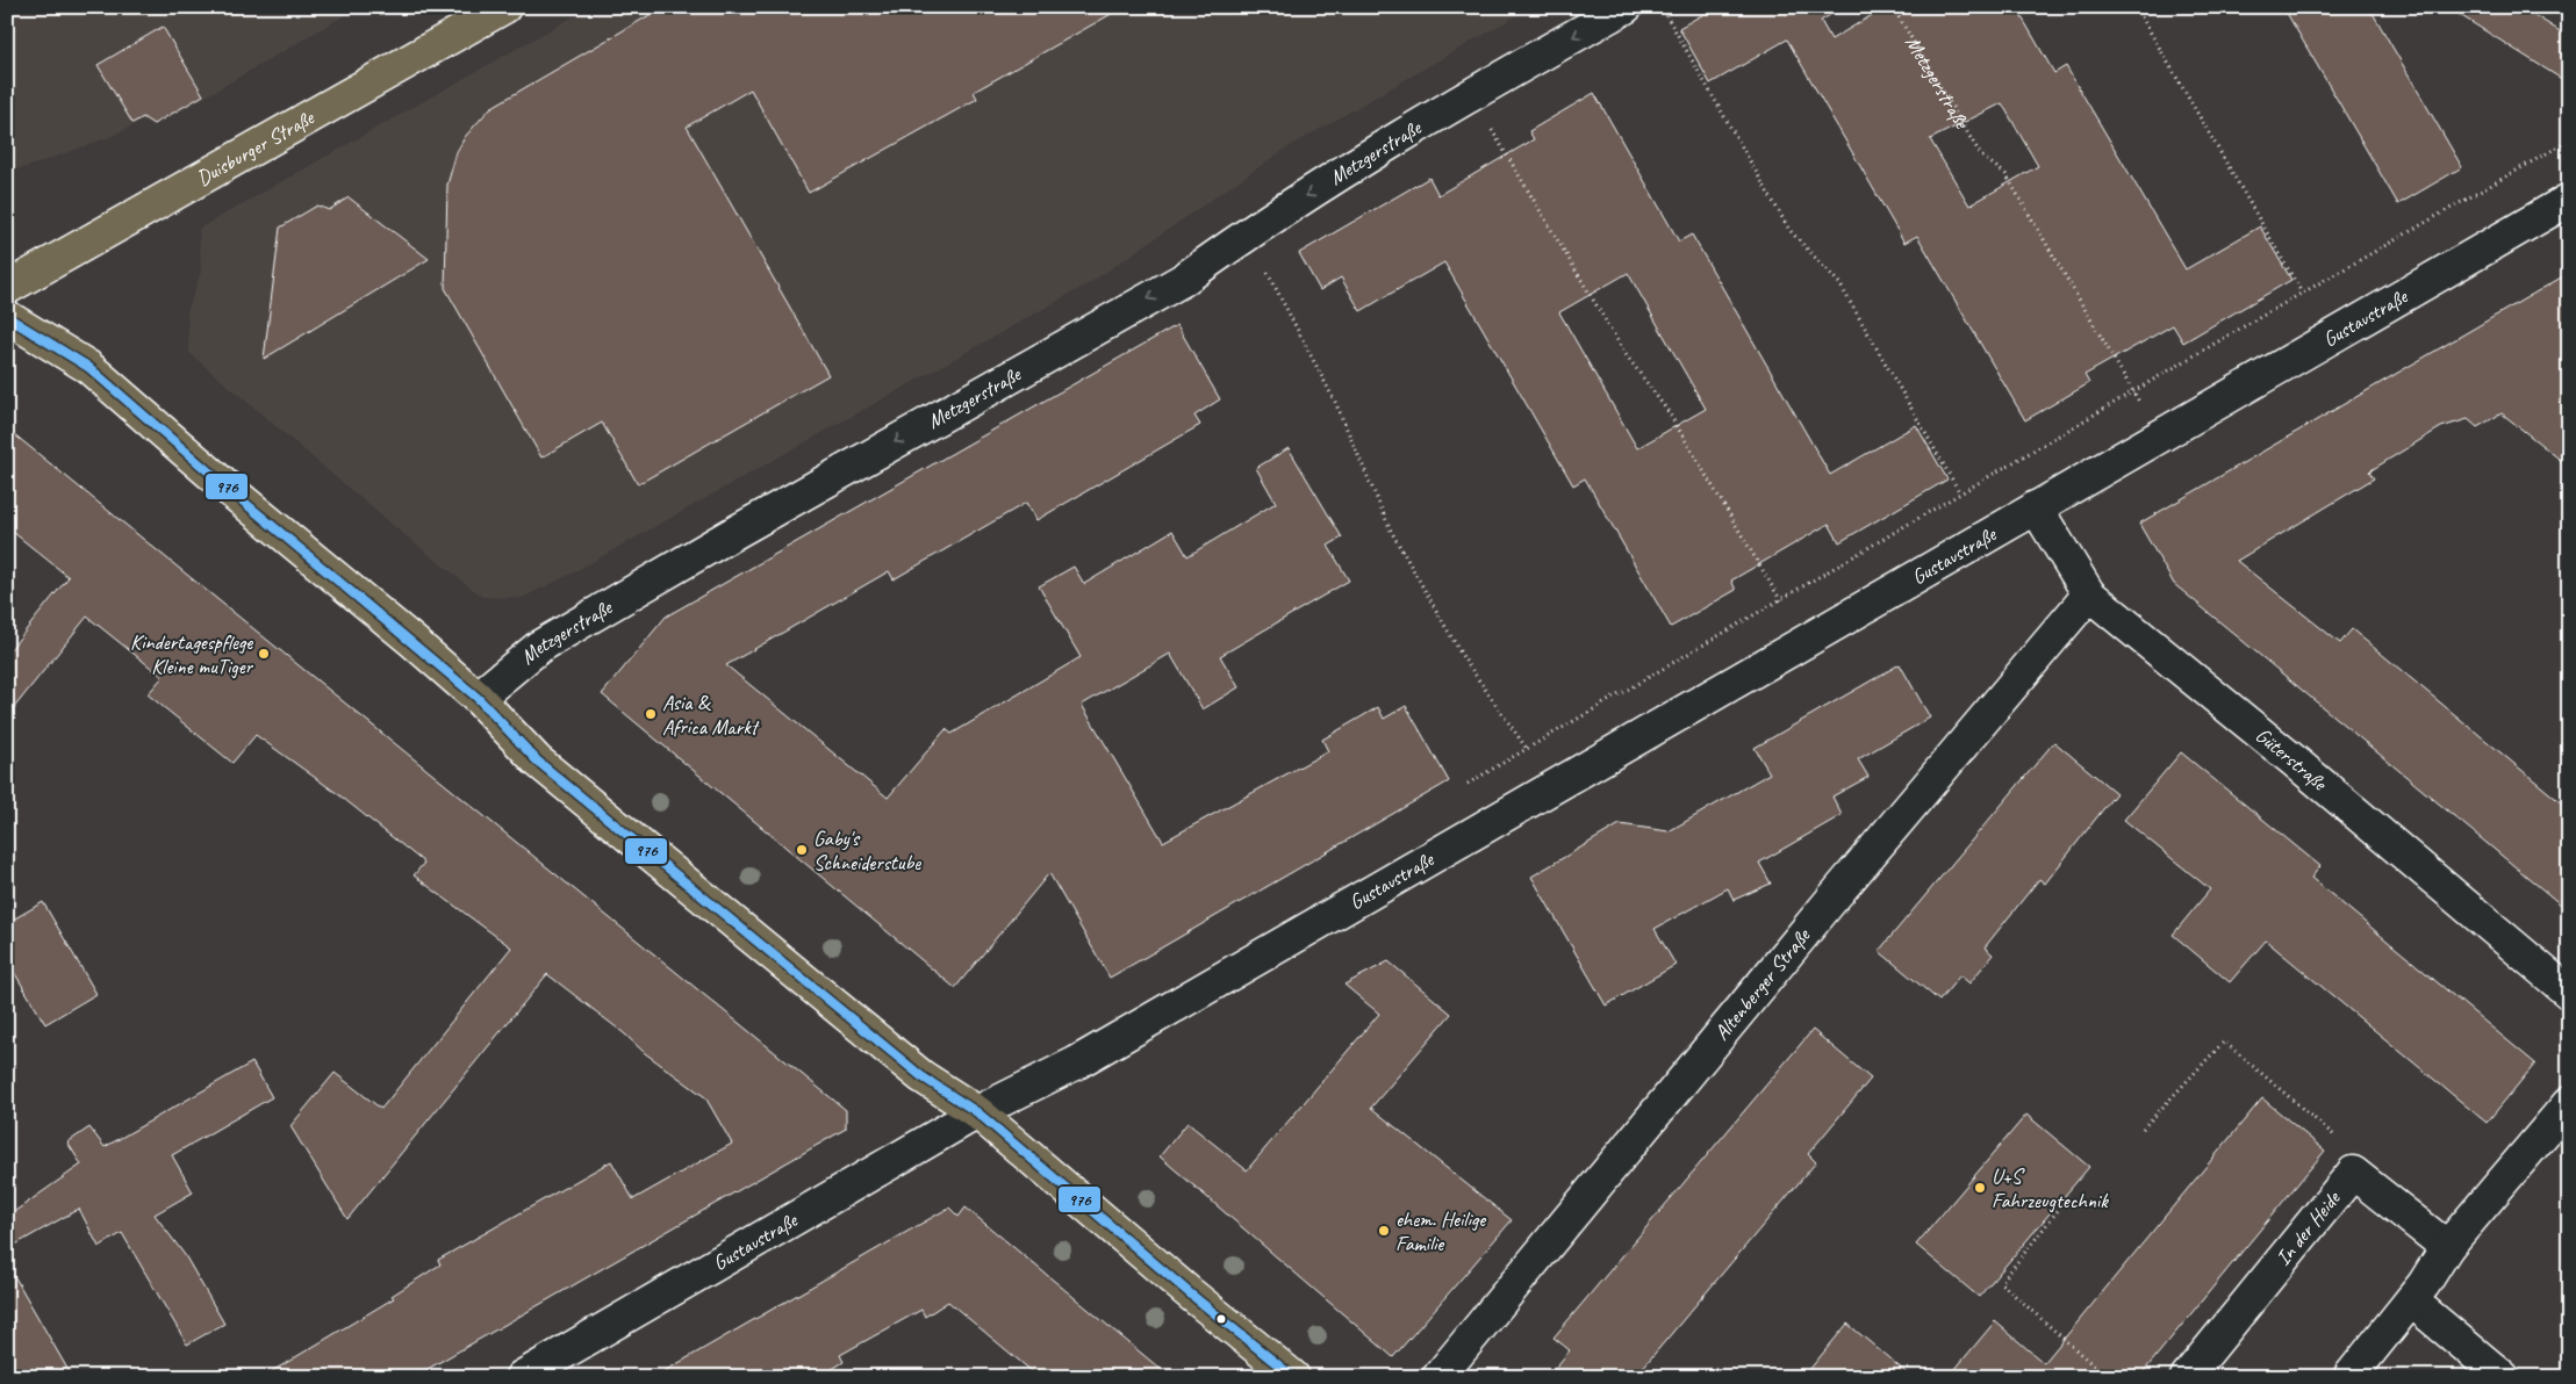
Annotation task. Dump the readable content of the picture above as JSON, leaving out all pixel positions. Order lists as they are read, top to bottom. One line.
{"streets":{"main road":["Duisburger Straße"],"street":["Metzgerstraße","Gustavstraße","Güterstraße","Altenberger Straße","In der Heide"]},"crossings":[["Gustavstraße","Güterstraße"],["Güterstraße","Altenberger Straße"]],"one_way":["Metzgerstraße"],"places":["Kindertagespflege Kleine muTiger","Asia & Africa Markt","Gaby's Schneiderstube","U+S Fahrzeugtechnik","ehem. Heilige Familie"],"lines":["transit line 976"]}
